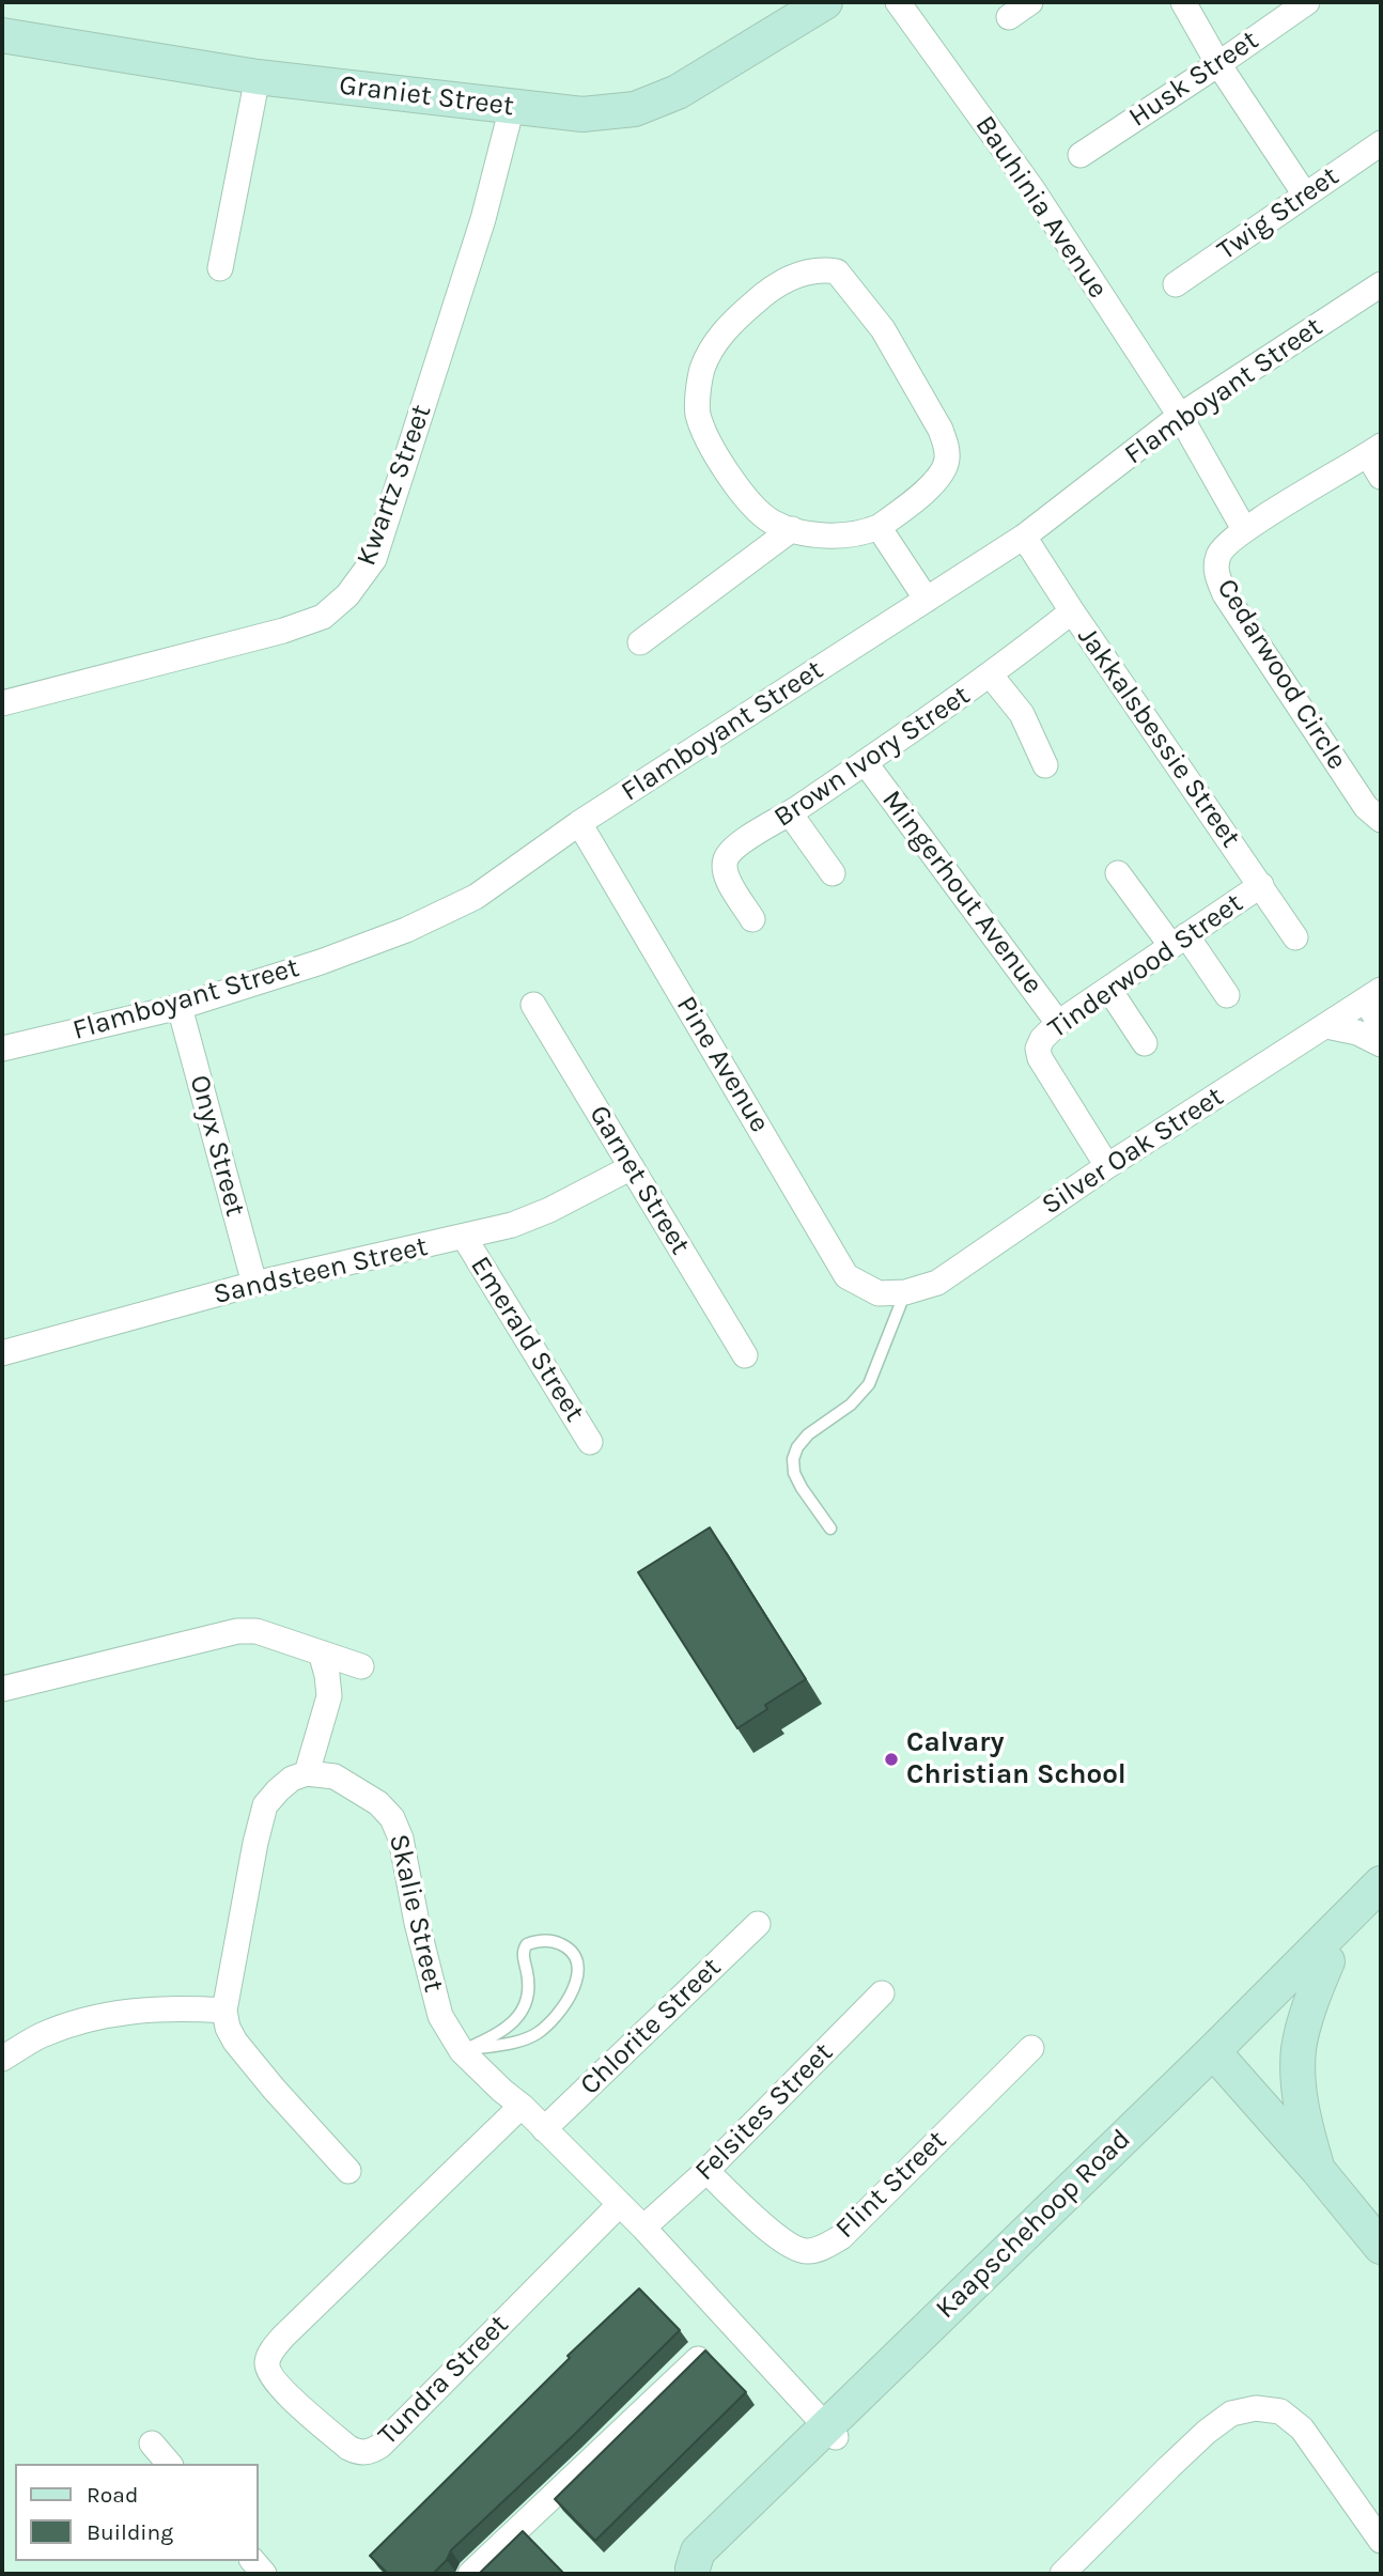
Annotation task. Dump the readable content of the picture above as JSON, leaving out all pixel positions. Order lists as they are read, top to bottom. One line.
{"streets":{"main road":["Graniet Street","Kaapschehoop Road"],"street":["Husk Street","Bauhinia Avenue","Twig Street","Flamboyant Street","Kwartz Street","Cedarwood Circle","Jakkalsbessie Street","Brown Ivory Street","Mingerhout Avenue","Tinderwood Street","Pine Avenue","Onyx Street","Silver Oak Street","Garnet Street","Sandsteen Street","Emerald Street","Skalie Street","Chlorite Street","Felsites Street","Flint Street","Tundra Street"]},"crossings":[["Graniet Street","Kwartz Street"],["Bauhinia Avenue","Flamboyant Street"],["Flamboyant Street","Jakkalsbessie Street"],["Flamboyant Street","Pine Avenue"],["Flamboyant Street","Onyx Street"],["Jakkalsbessie Street","Brown Ivory Street"],["Jakkalsbessie Street","Tinderwood Street"],["Brown Ivory Street","Mingerhout Avenue"],["Mingerhout Avenue","Tinderwood Street"],["Tinderwood Street","Silver Oak Street"],["Pine Avenue","Silver Oak Street"],["Onyx Street","Sandsteen Street"],["Garnet Street","Sandsteen Street"],["Sandsteen Street","Emerald Street"],["Skalie Street","Chlorite Street"],["Skalie Street","Felsites Street"],["Skalie Street","Kaapschehoop Road"],["Skalie Street","Tundra Street"],["Felsites Street","Flint Street"]],"places":["Calvary Christian School"],"legend":["Road","Building"]}
